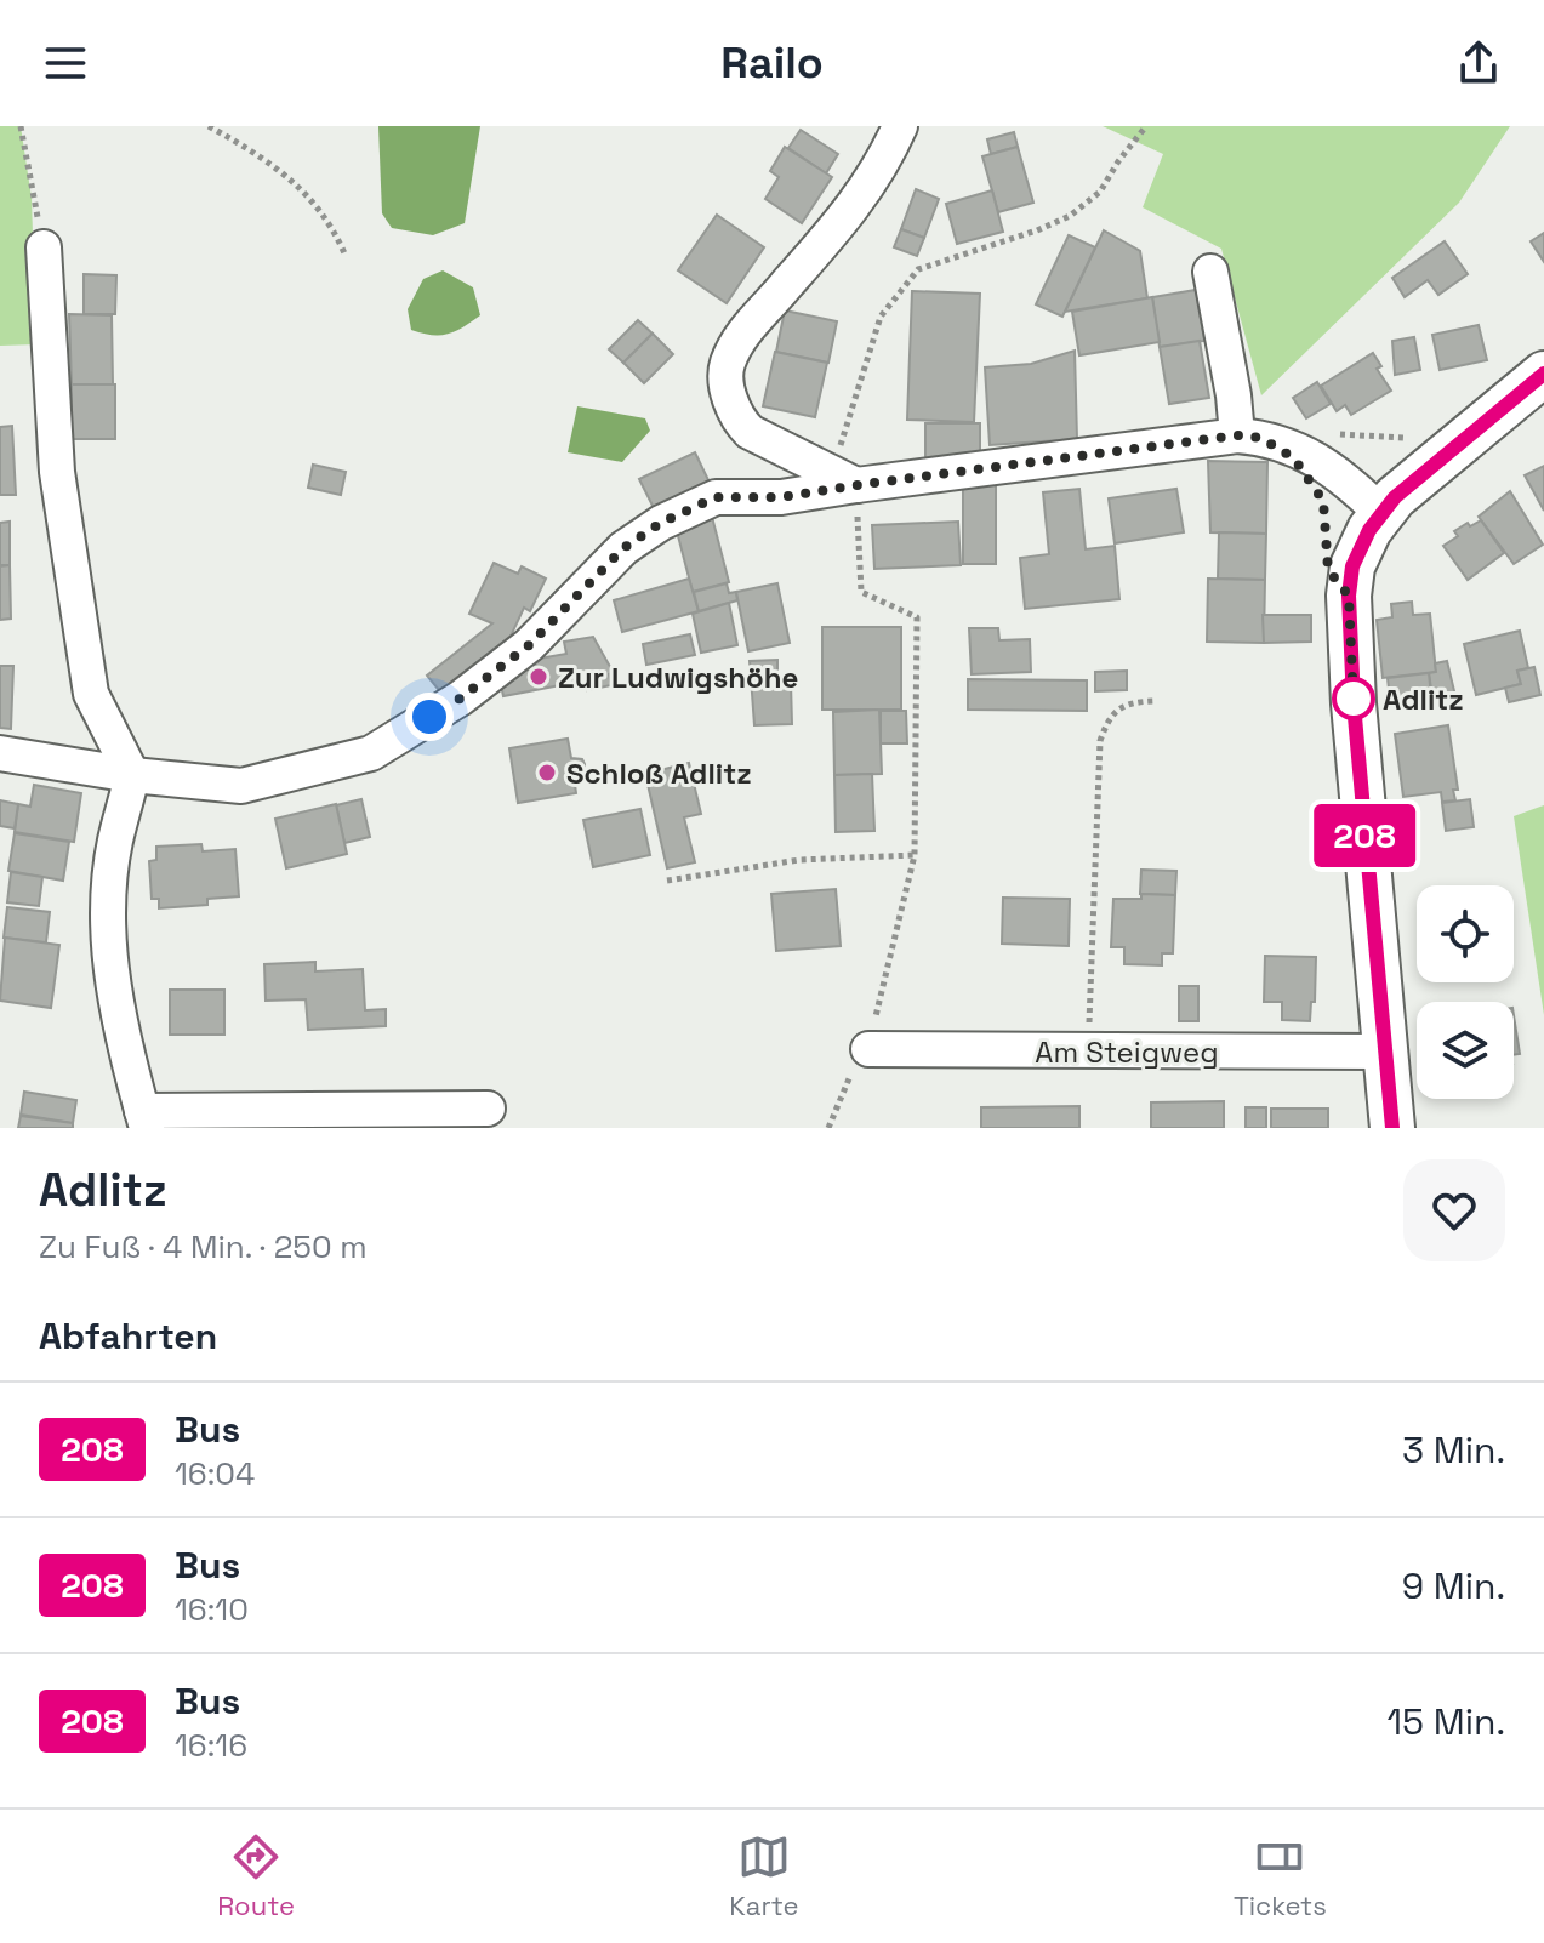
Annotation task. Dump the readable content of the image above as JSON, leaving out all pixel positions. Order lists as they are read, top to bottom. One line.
{"streets":{"street":["Am Steigweg"]},"places":["Zur Ludwigshöhe","Adlitz","Schloß Adlitz"],"lines":["bus line 208"],"page":{"header":"Railo","on_map":"208","heading":[["Adlitz","Zu Fuß · 4 Min. · 250 m"],"Abfahrten"],"list":[{"mark":"208","name":"Bus","note":"16:04","value":"3 Min."},{"mark":"208","name":"Bus","note":"16:10","value":"9 Min."},{"mark":"208","name":"Bus","note":"16:16","value":"15 Min."}],"tabs":["Route","Karte","Tickets"]}}
